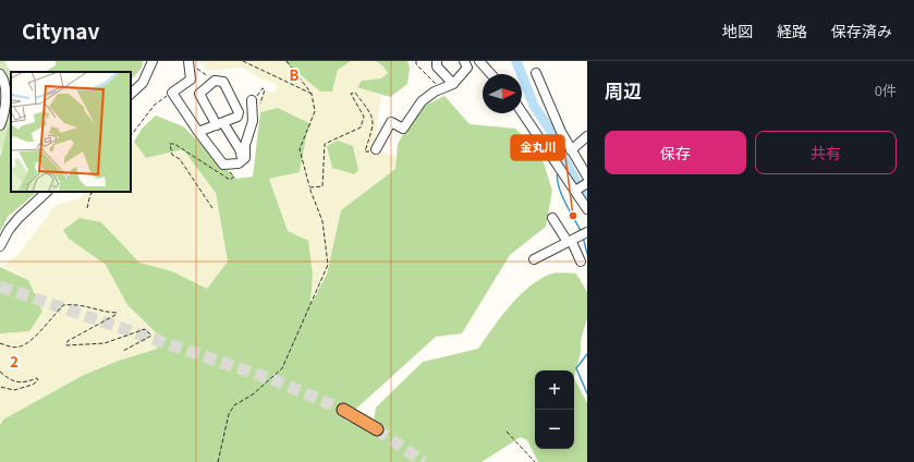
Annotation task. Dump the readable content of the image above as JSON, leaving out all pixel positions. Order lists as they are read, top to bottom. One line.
{"places":["金丸川"],"north":"right","page":{"header":"Citynav","nav":["地図","経路","保存済み"],"heading":["周辺","0件"],"buttons":["保存","共有"],"map_buttons":["+","−"]},"grid":{"columns":["B"],"rows":["2"]}}
